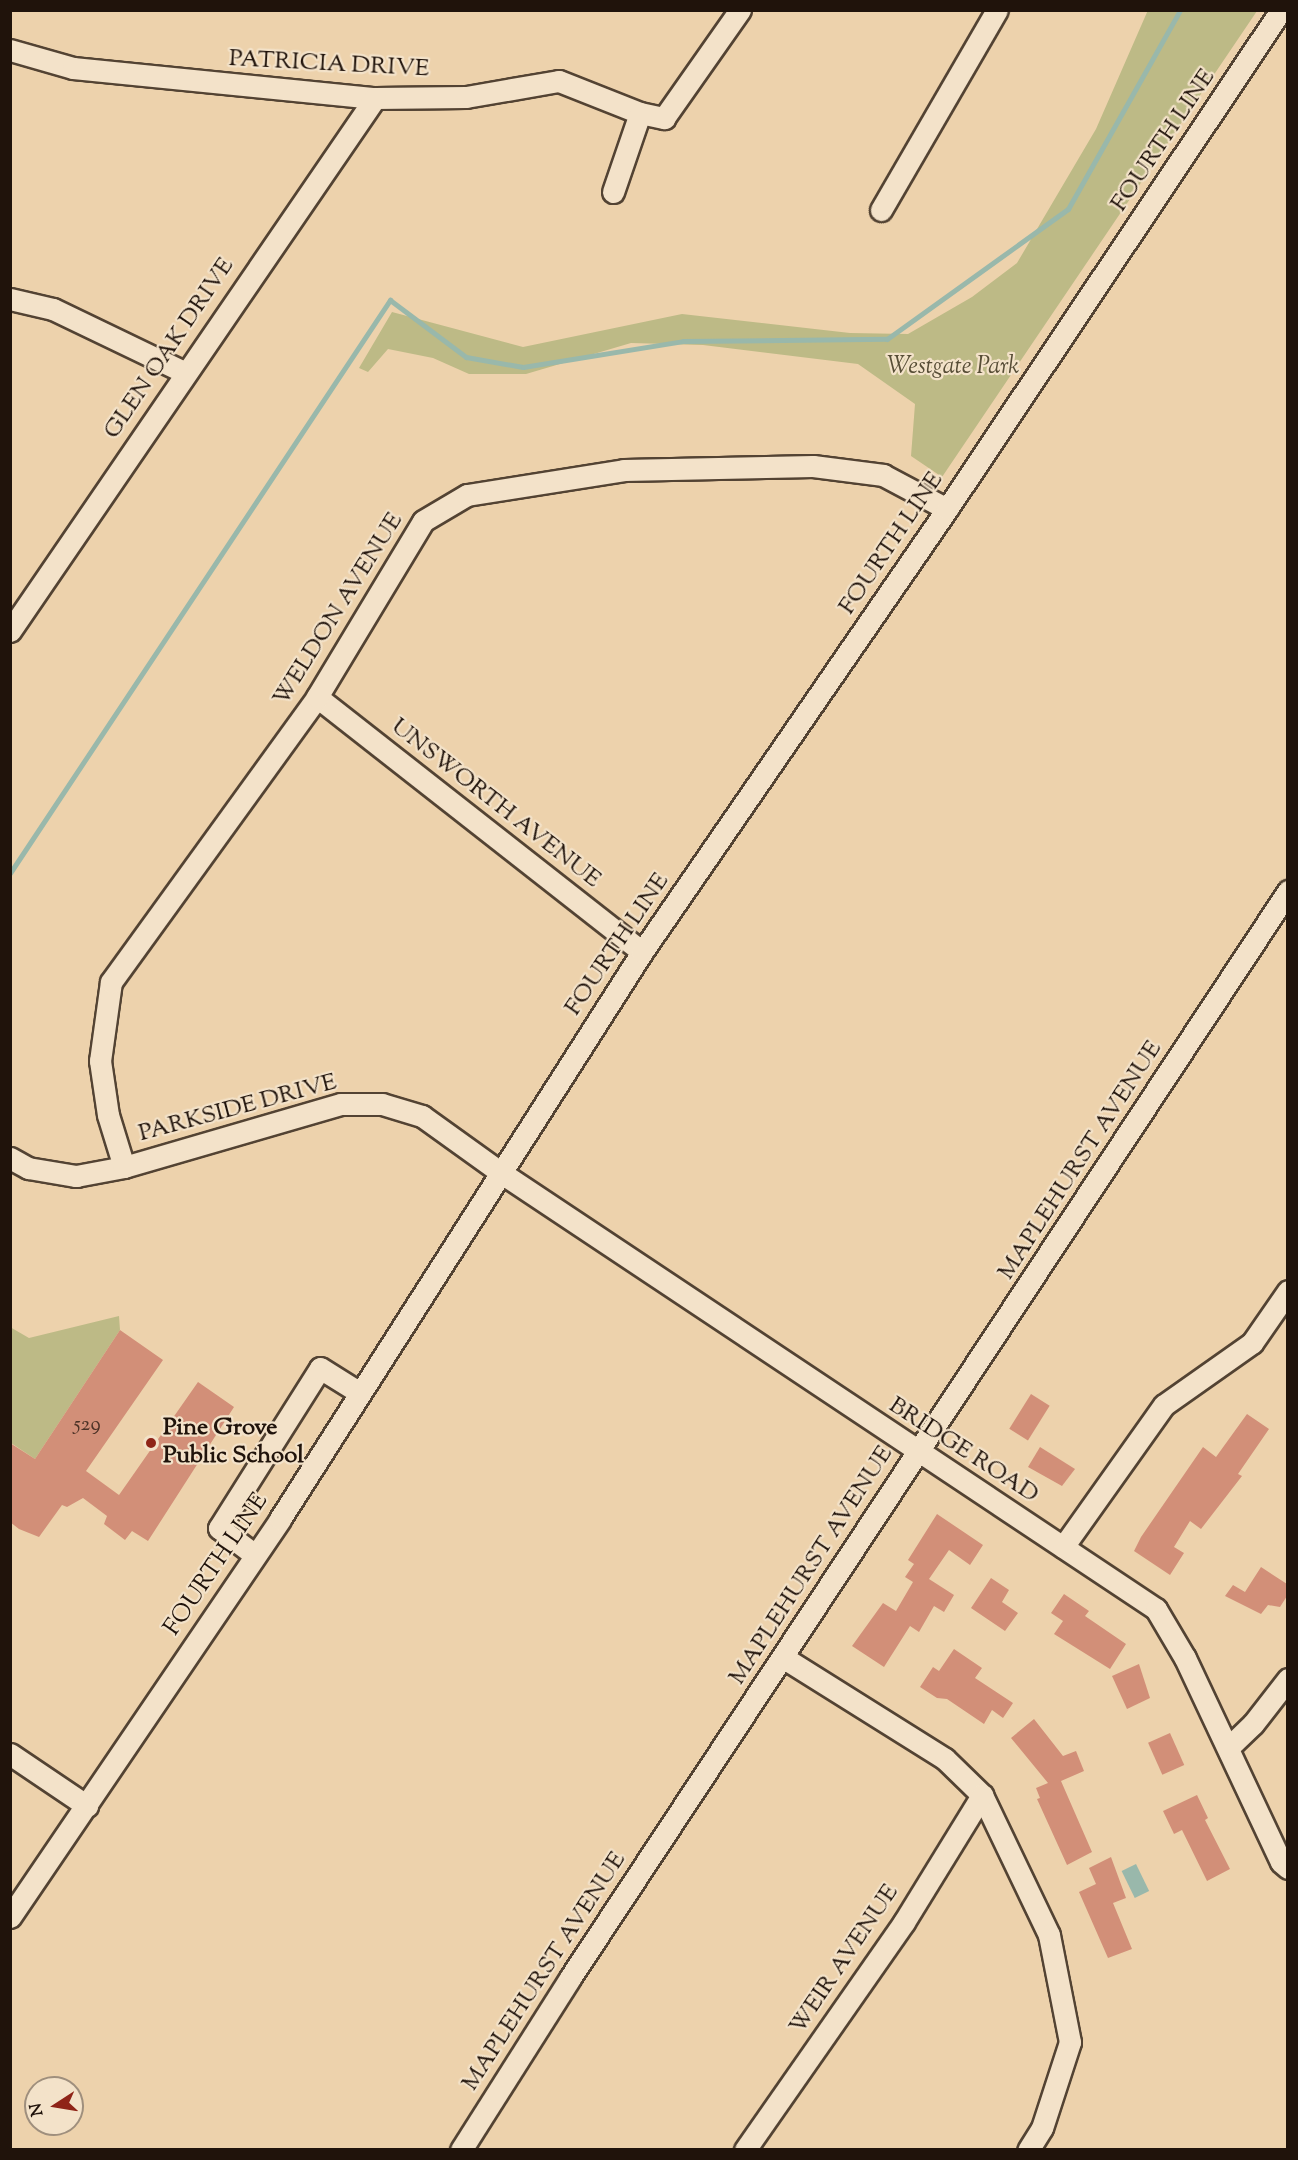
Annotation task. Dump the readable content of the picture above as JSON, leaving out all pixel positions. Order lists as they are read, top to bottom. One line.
{"streets":{"street":["PATRICIA DRIVE","FOURTH LINE","GLEN OAK DRIVE","WELDON AVENUE","UNSWORTH AVENUE","PARKSIDE DRIVE","MAPLEHURST AVENUE","BRIDGE ROAD","WEIR AVENUE"]},"crossings":[["PATRICIA DRIVE","GLEN OAK DRIVE"],["FOURTH LINE","WELDON AVENUE"],["FOURTH LINE","UNSWORTH AVENUE"],["FOURTH LINE","PARKSIDE DRIVE"],["FOURTH LINE","BRIDGE ROAD"],["WELDON AVENUE","UNSWORTH AVENUE"],["WELDON AVENUE","PARKSIDE DRIVE"],["PARKSIDE DRIVE","BRIDGE ROAD"],["MAPLEHURST AVENUE","BRIDGE ROAD"]],"parks":["Westgate Park"],"places":["Pine Grove Public School"],"house_numbers":["529"],"north":"left"}
